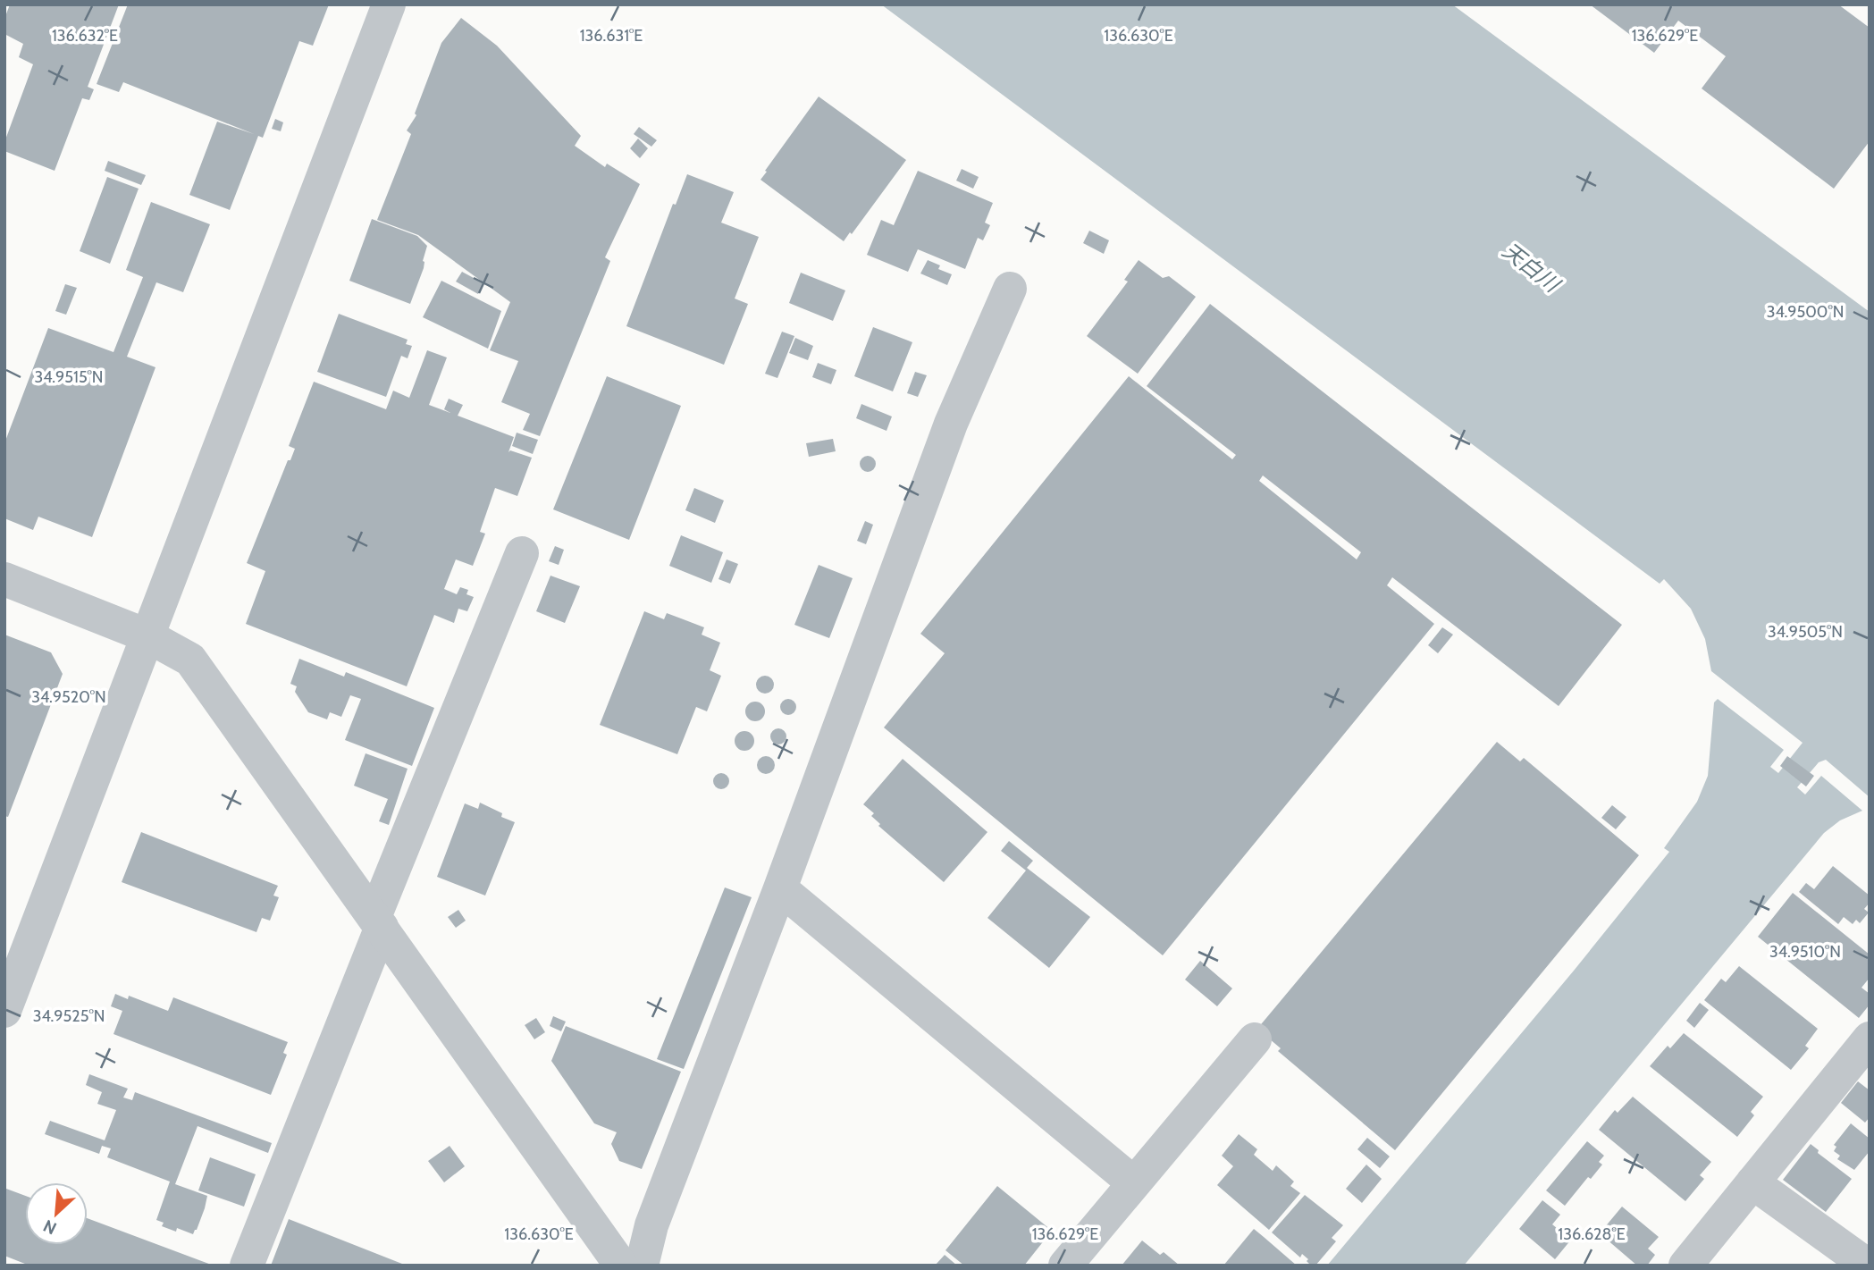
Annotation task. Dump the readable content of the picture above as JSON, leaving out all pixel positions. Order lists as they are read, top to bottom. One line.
{"water":["天白川"],"north":"bottom left","coordinates":["136.632°E","136.631°E","136.630°E","136.629°E","34.9500°N","34.9515°N","34.9505°N","34.9520°N","34.9510°N","34.9525°N","136.628°E"]}
